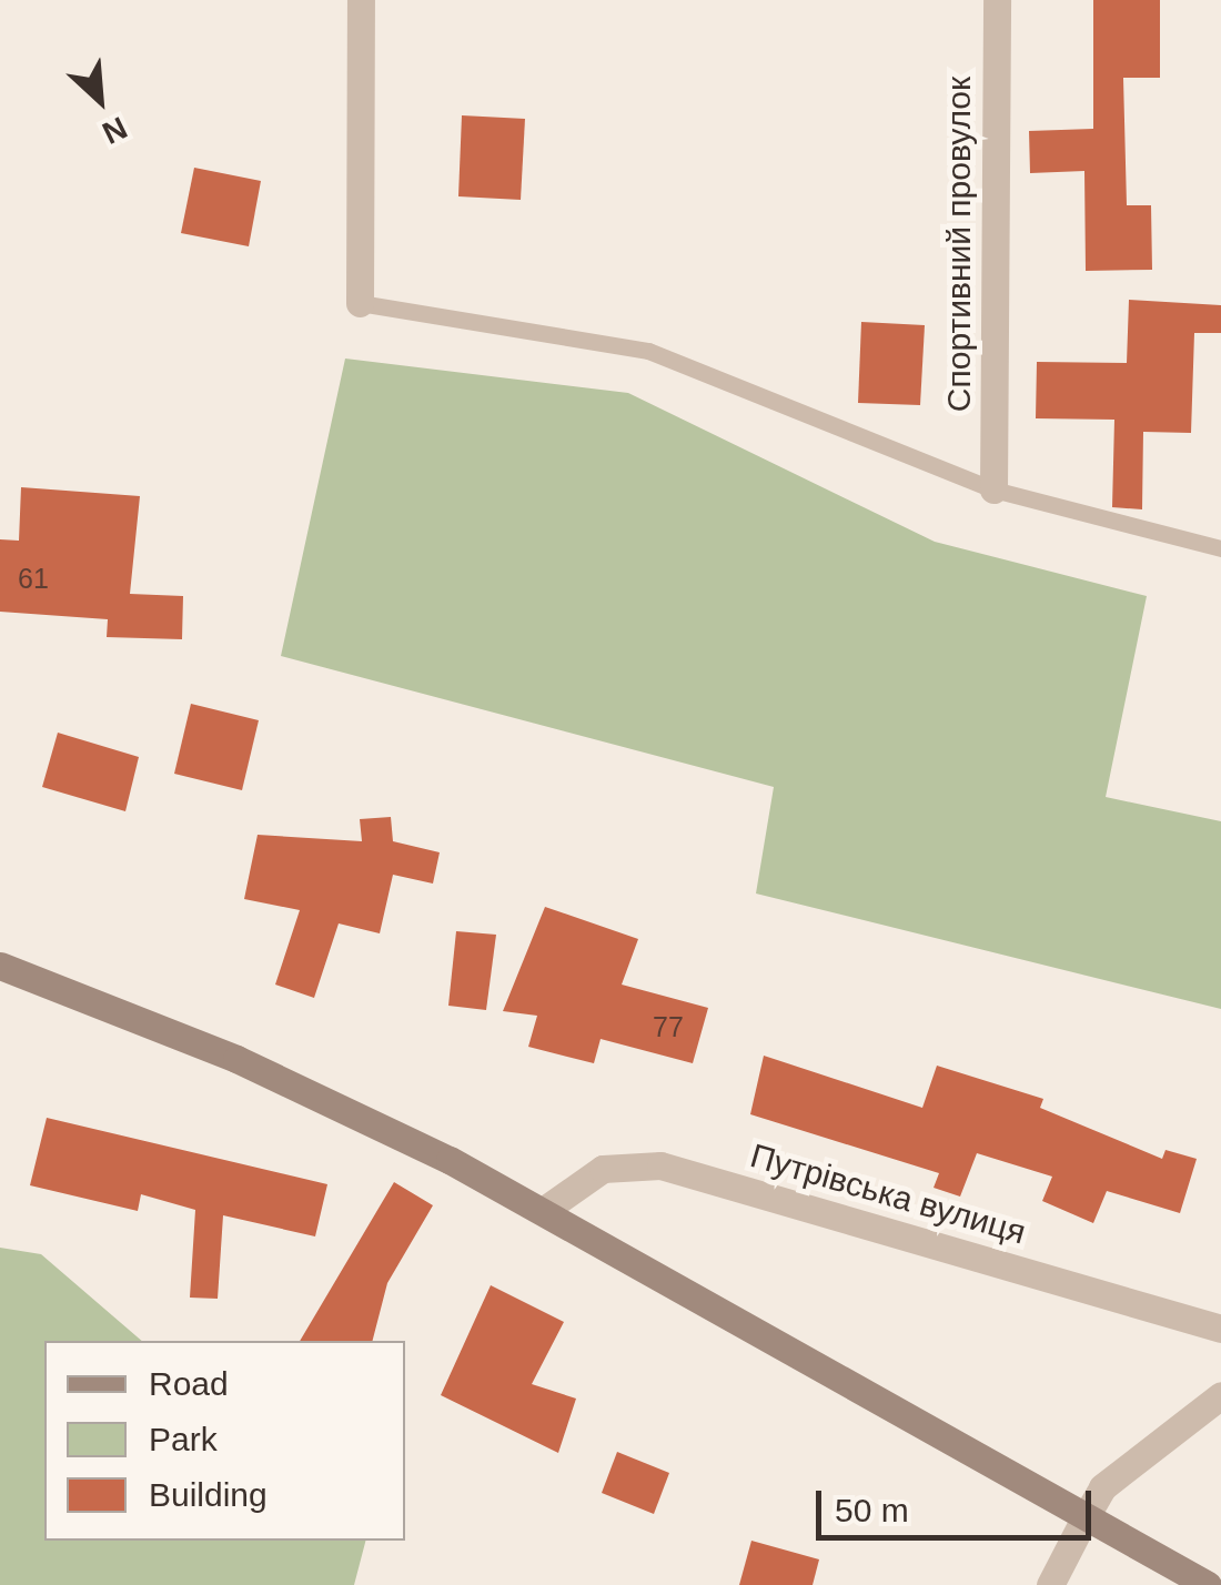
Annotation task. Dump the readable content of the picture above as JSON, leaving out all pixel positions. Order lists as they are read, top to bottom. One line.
{"streets":{"street":["Спортивний провулок","Путрівська вулиця"]},"house_numbers":["61","77"],"legend":["Road","Park","Building"],"scale_bar":"50 m","north":"bottom right"}
